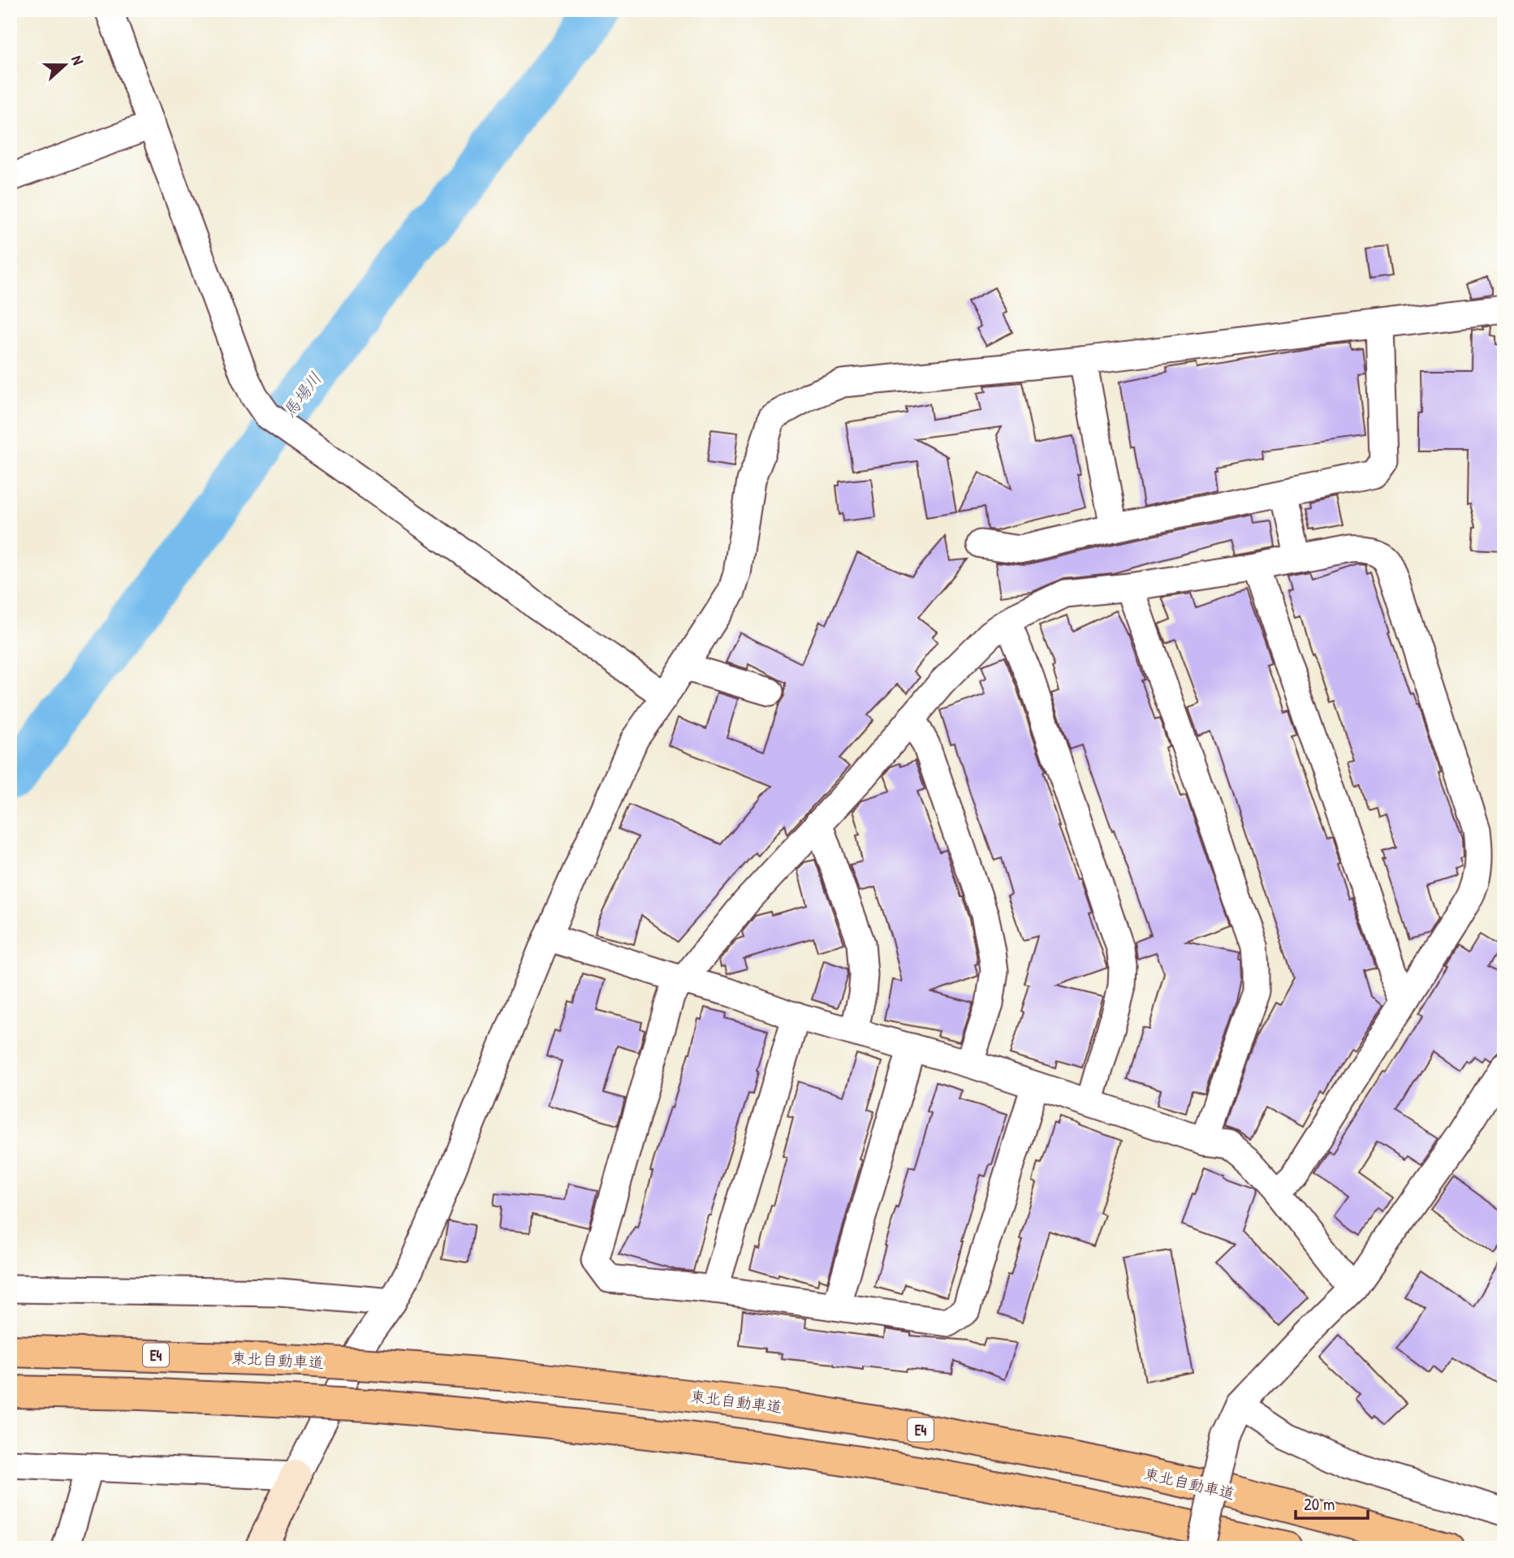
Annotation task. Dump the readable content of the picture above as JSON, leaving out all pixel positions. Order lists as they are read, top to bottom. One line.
{"streets":{"highway":["E4","東北自動車道"]},"water":["馬場川"],"scale_bar":"20 m","north":"right"}
